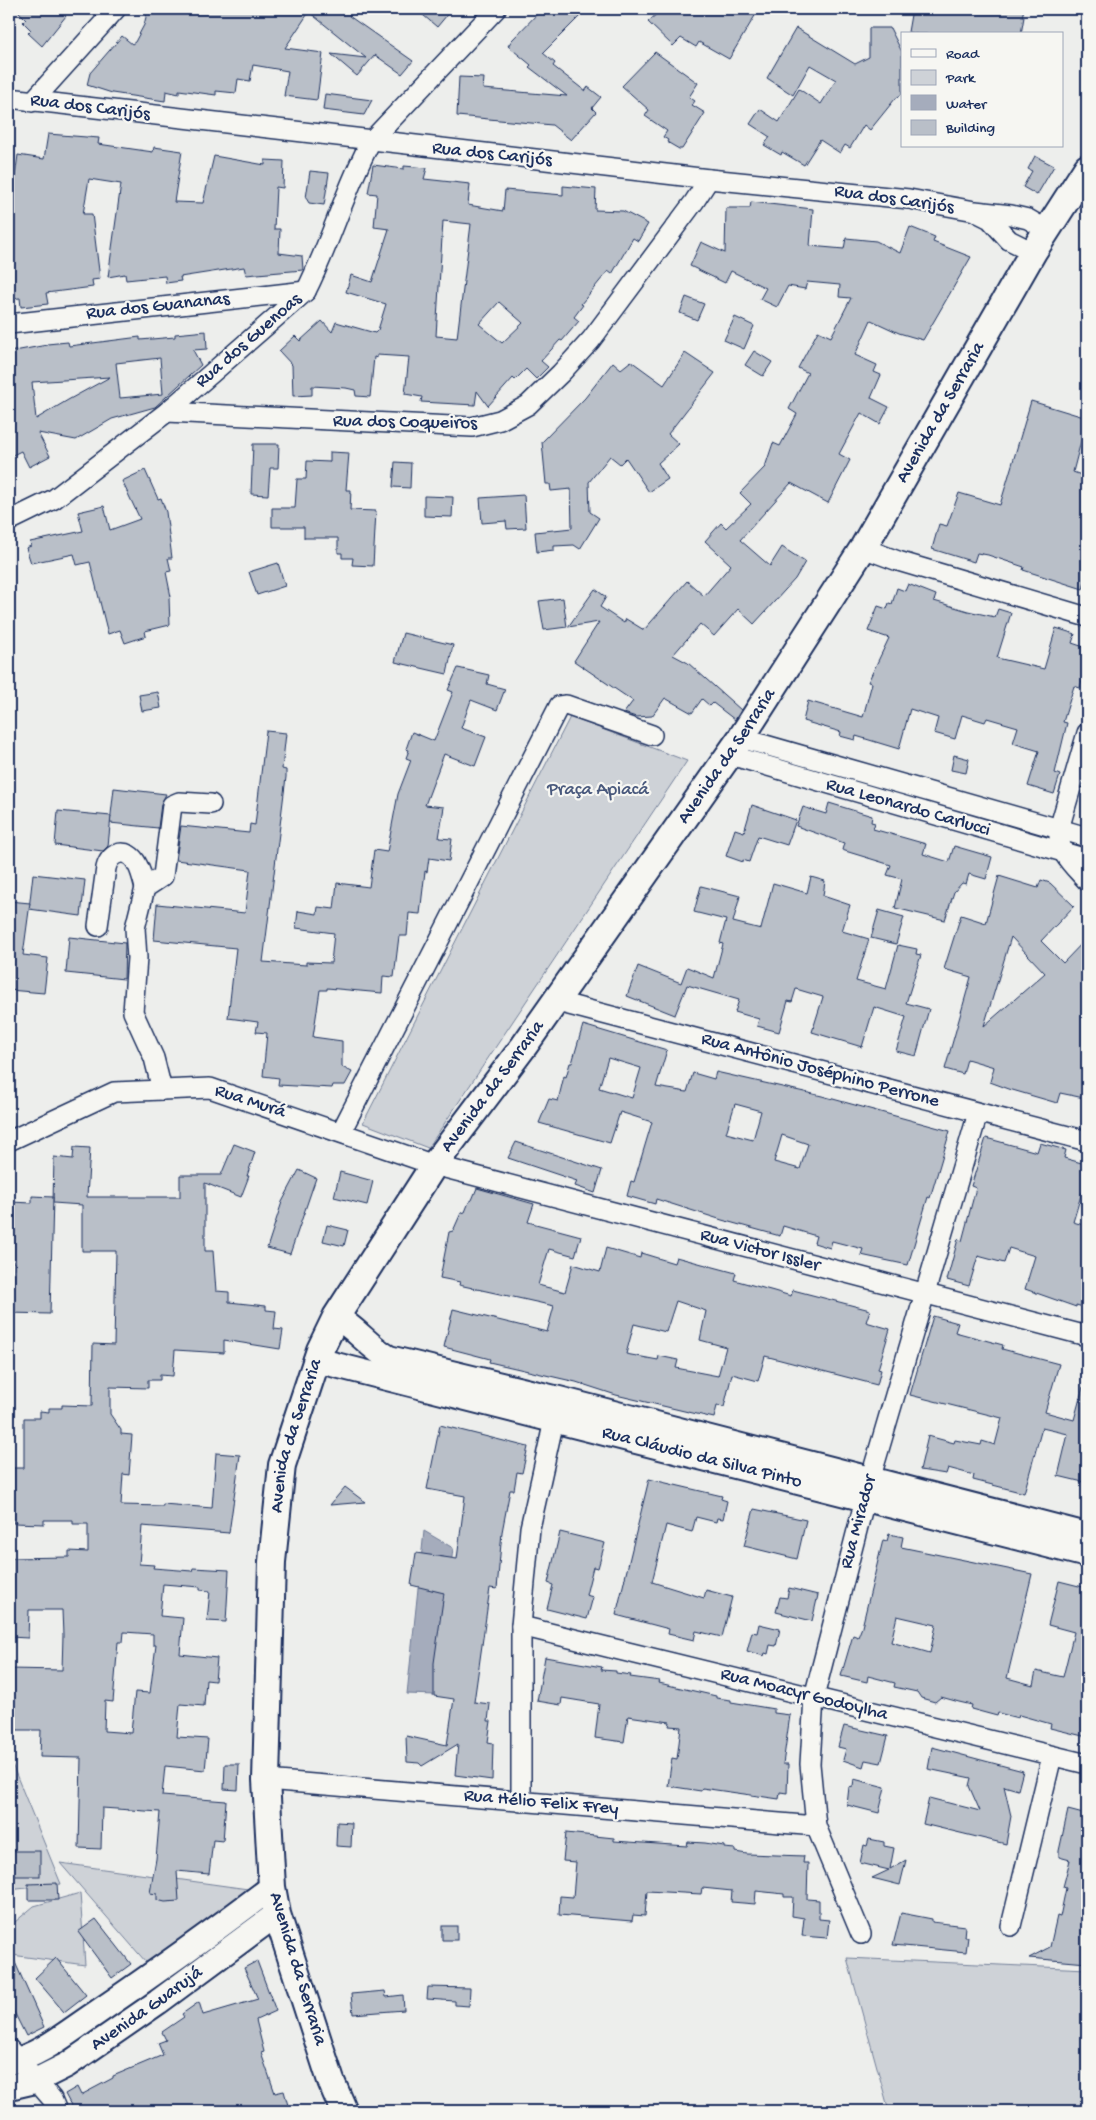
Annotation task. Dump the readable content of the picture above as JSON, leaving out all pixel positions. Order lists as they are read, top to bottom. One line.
{"streets":{"main road":["Avenida da Serraria"],"street":["Rua dos Carijós","Rua dos Guananas","Rua dos Guenoas","Rua dos Coqueiros","Rua Leonardo Carlucci","Rua Antônio Joséphino Perrone","Rua Murá","Rua Victor Issler","Rua Cláudio da Silva Pinto","Rua Mirador","Rua Moacyr Godoylha","Rua Hélio Felix Frey","Avenida Guarujá"]},"crossings":[["Rua dos Carijós","Rua dos Guenoas"],["Rua dos Carijós","Avenida da Serraria"],["Rua dos Carijós","Rua dos Coqueiros"],["Rua dos Guananas","Rua dos Guenoas"],["Rua dos Guenoas","Rua dos Coqueiros"],["Avenida da Serraria","Rua Leonardo Carlucci"],["Avenida da Serraria","Rua Antônio Joséphino Perrone"],["Avenida da Serraria","Rua Murá"],["Avenida da Serraria","Rua Victor Issler"],["Avenida da Serraria","Rua Cláudio da Silva Pinto"],["Avenida da Serraria","Rua Hélio Felix Frey"],["Avenida da Serraria","Avenida Guarujá"],["Rua Antônio Joséphino Perrone","Rua Mirador"],["Rua Murá","Rua Victor Issler"],["Rua Victor Issler","Rua Mirador"],["Rua Cláudio da Silva Pinto","Rua Mirador"],["Rua Mirador","Rua Moacyr Godoylha"],["Rua Mirador","Rua Hélio Felix Frey"]],"parks":["Praça Apiacá"],"legend":["Road","Park","Water","Building"]}
